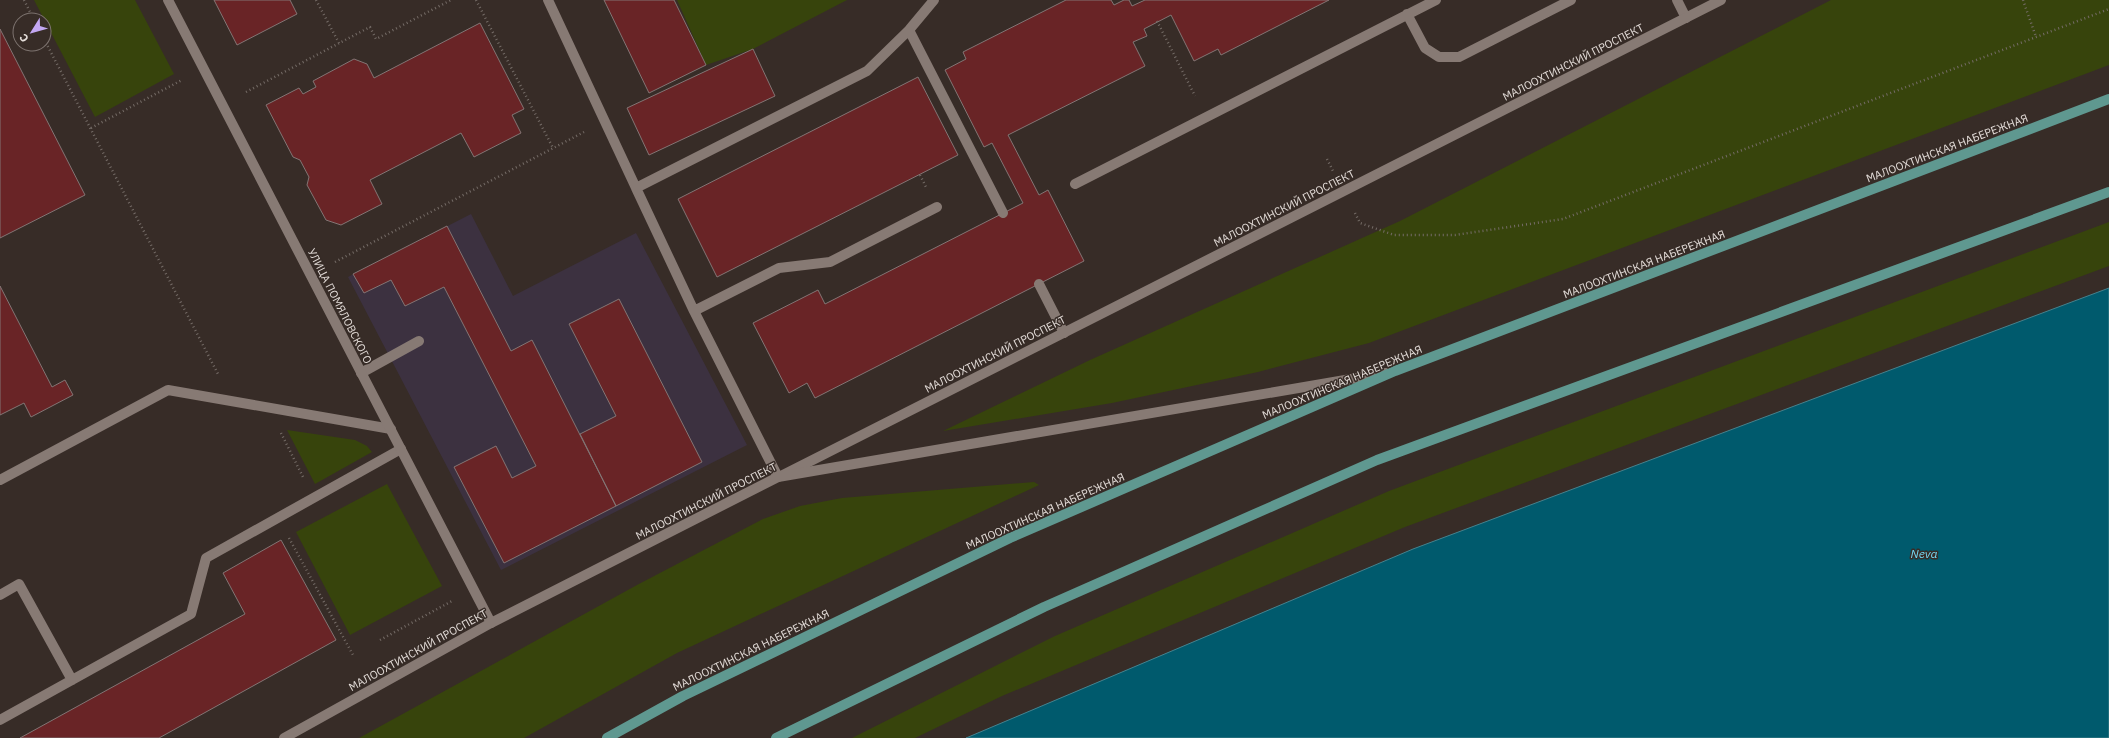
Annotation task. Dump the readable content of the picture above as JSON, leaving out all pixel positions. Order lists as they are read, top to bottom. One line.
{"streets":{"main road":["МАЛООХТИНСКАЯ НАБЕРЕЖНАЯ"],"street":["МАЛООХТИНСКИЙ ПРОСПЕКТ","УЛИЦА ПОМЯЛОВСКОГО"]},"crossings":[["МАЛООХТИНСКИЙ ПРОСПЕКТ","УЛИЦА ПОМЯЛОВСКОГО"]],"water":["Neva"],"north":"bottom left"}
